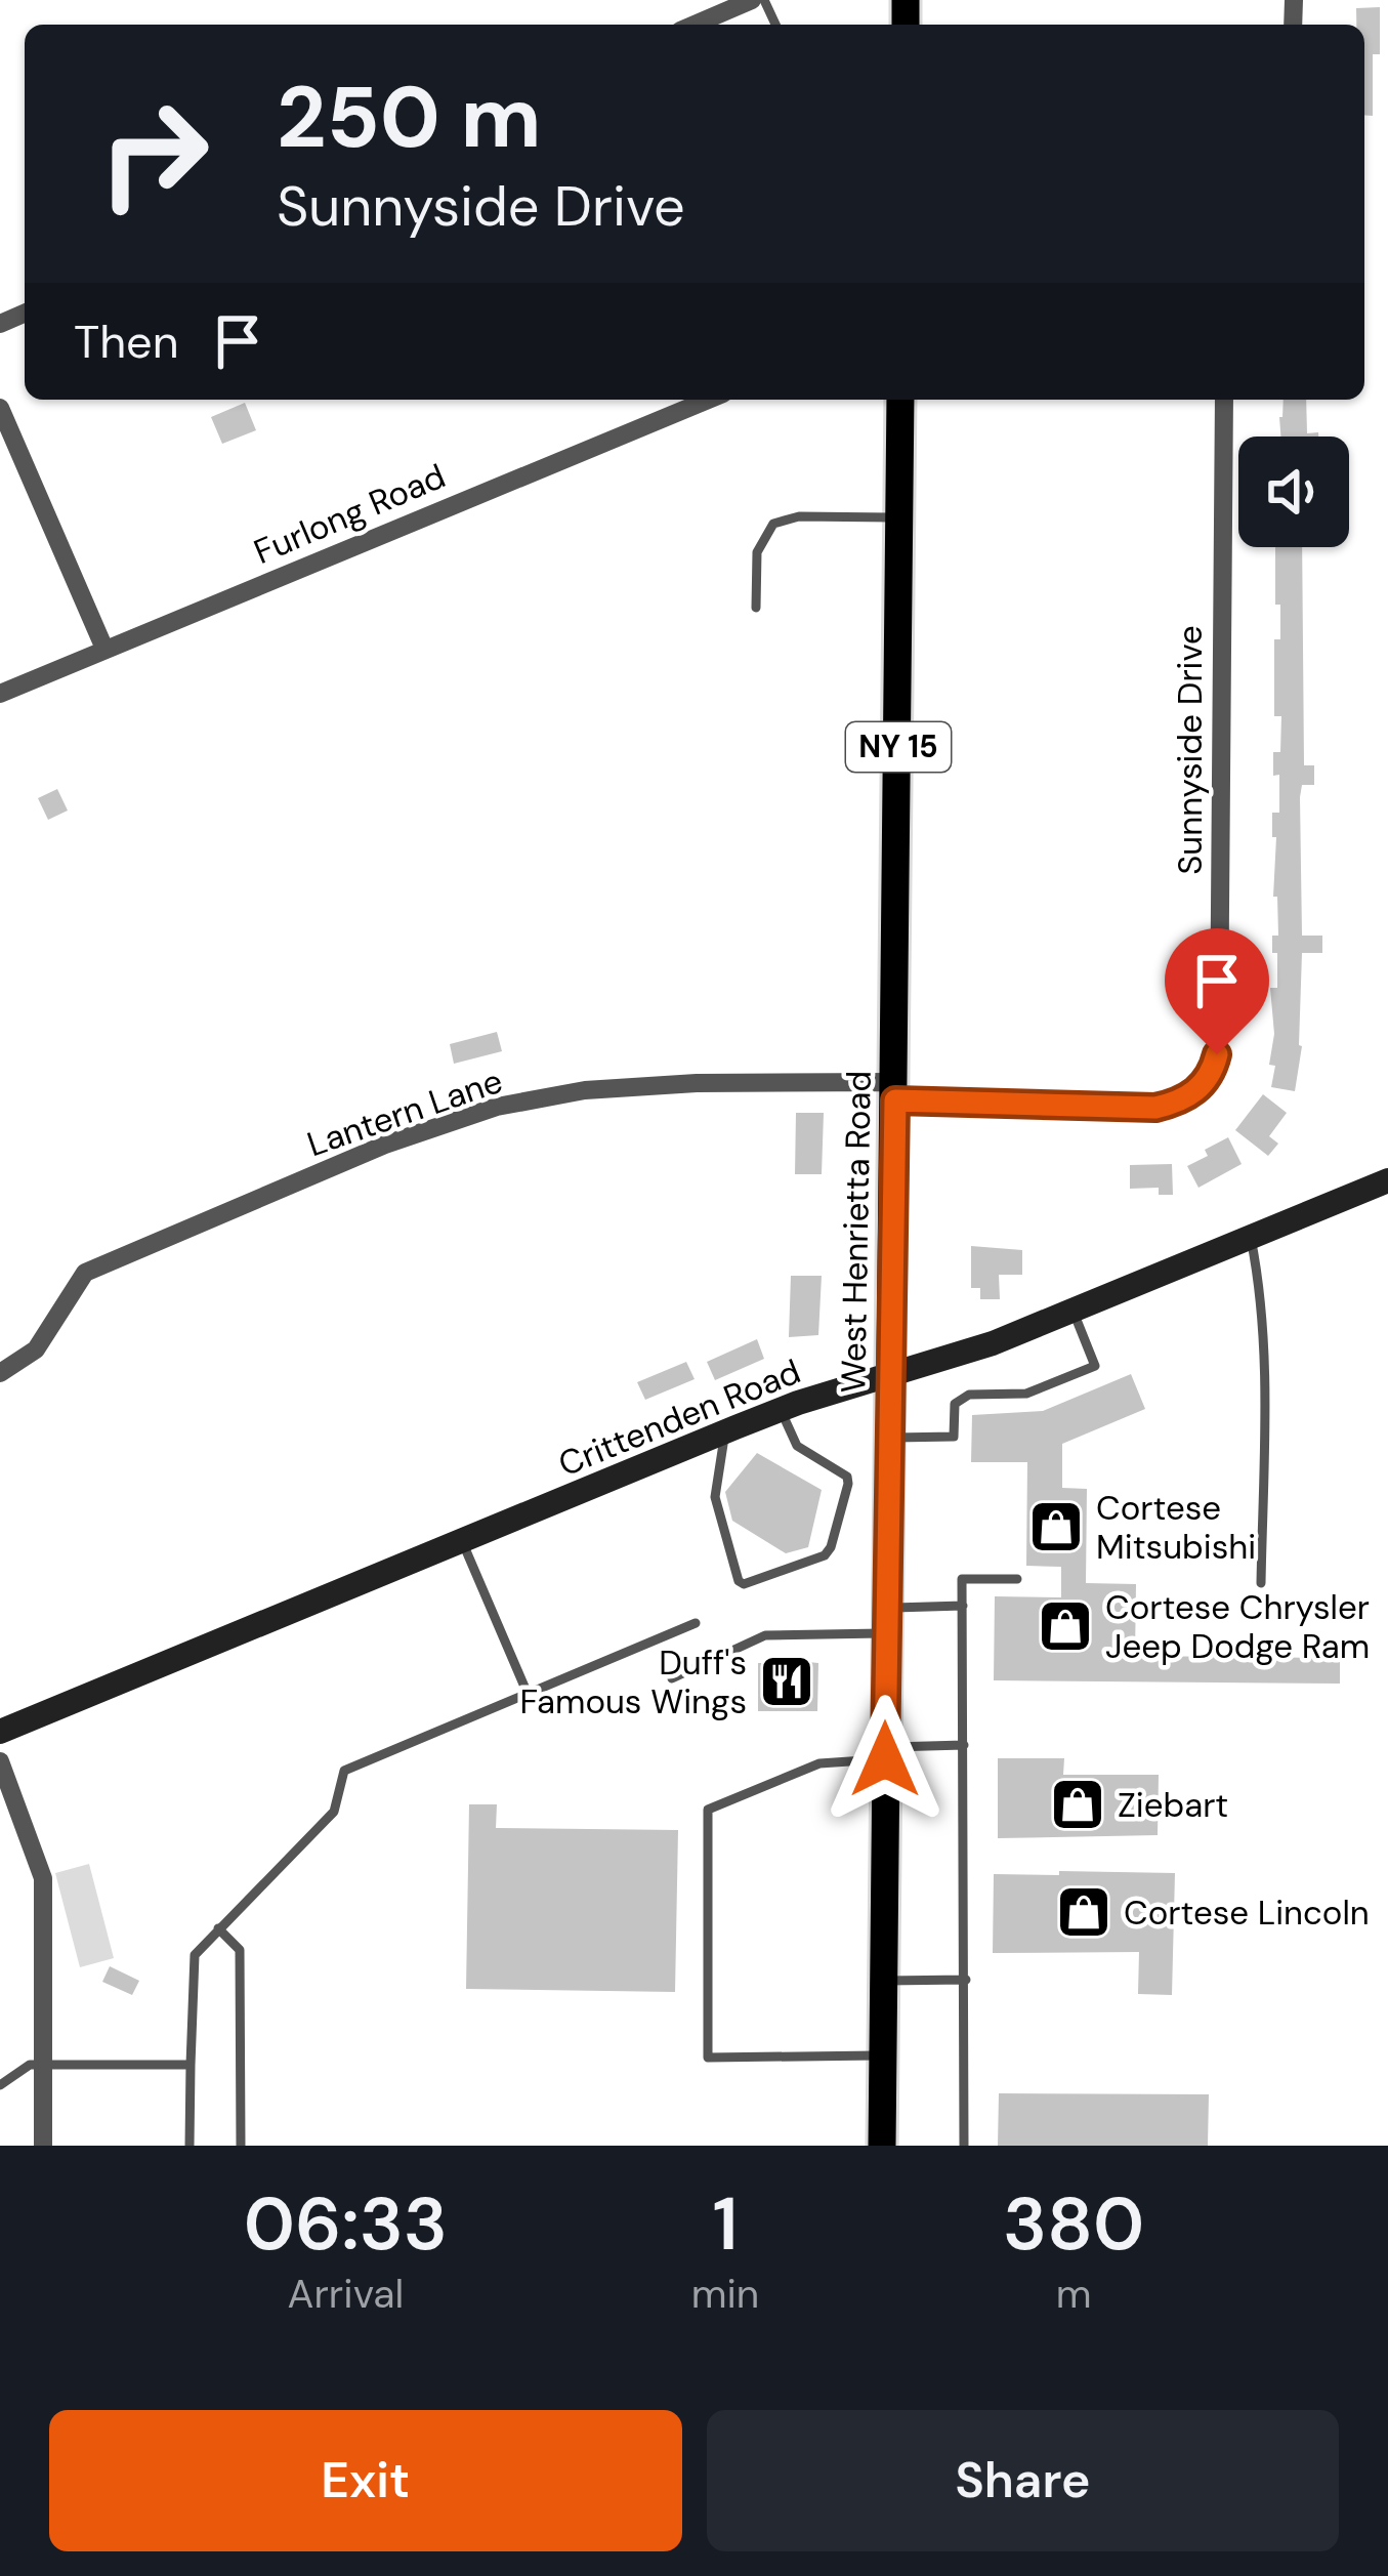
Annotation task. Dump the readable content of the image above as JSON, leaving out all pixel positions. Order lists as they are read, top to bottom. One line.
{"streets":{"main road":["NY 15","West Henrietta Road"],"street":["Furlong Road","Sunnyside Drive","Lantern Lane","Crittenden Road"]},"crossings":[["Sunnyside Drive","Lantern Lane"],["Sunnyside Drive","West Henrietta Road"],["Lantern Lane","West Henrietta Road"],["West Henrietta Road","Crittenden Road"]],"places":{"shop":["Cortese Mitsubishi","Cortese Chrysler Jeep Dodge Ram","Ziebart","Cortese Lincoln"],"restaurant":["Duff's Famous Wings"]},"page":{"turn":["250 m","Sunnyside Drive"],"then":"Then","eta":["06:33","Arrival","1","min","380","m"],"buttons":["Exit","Share"]}}
